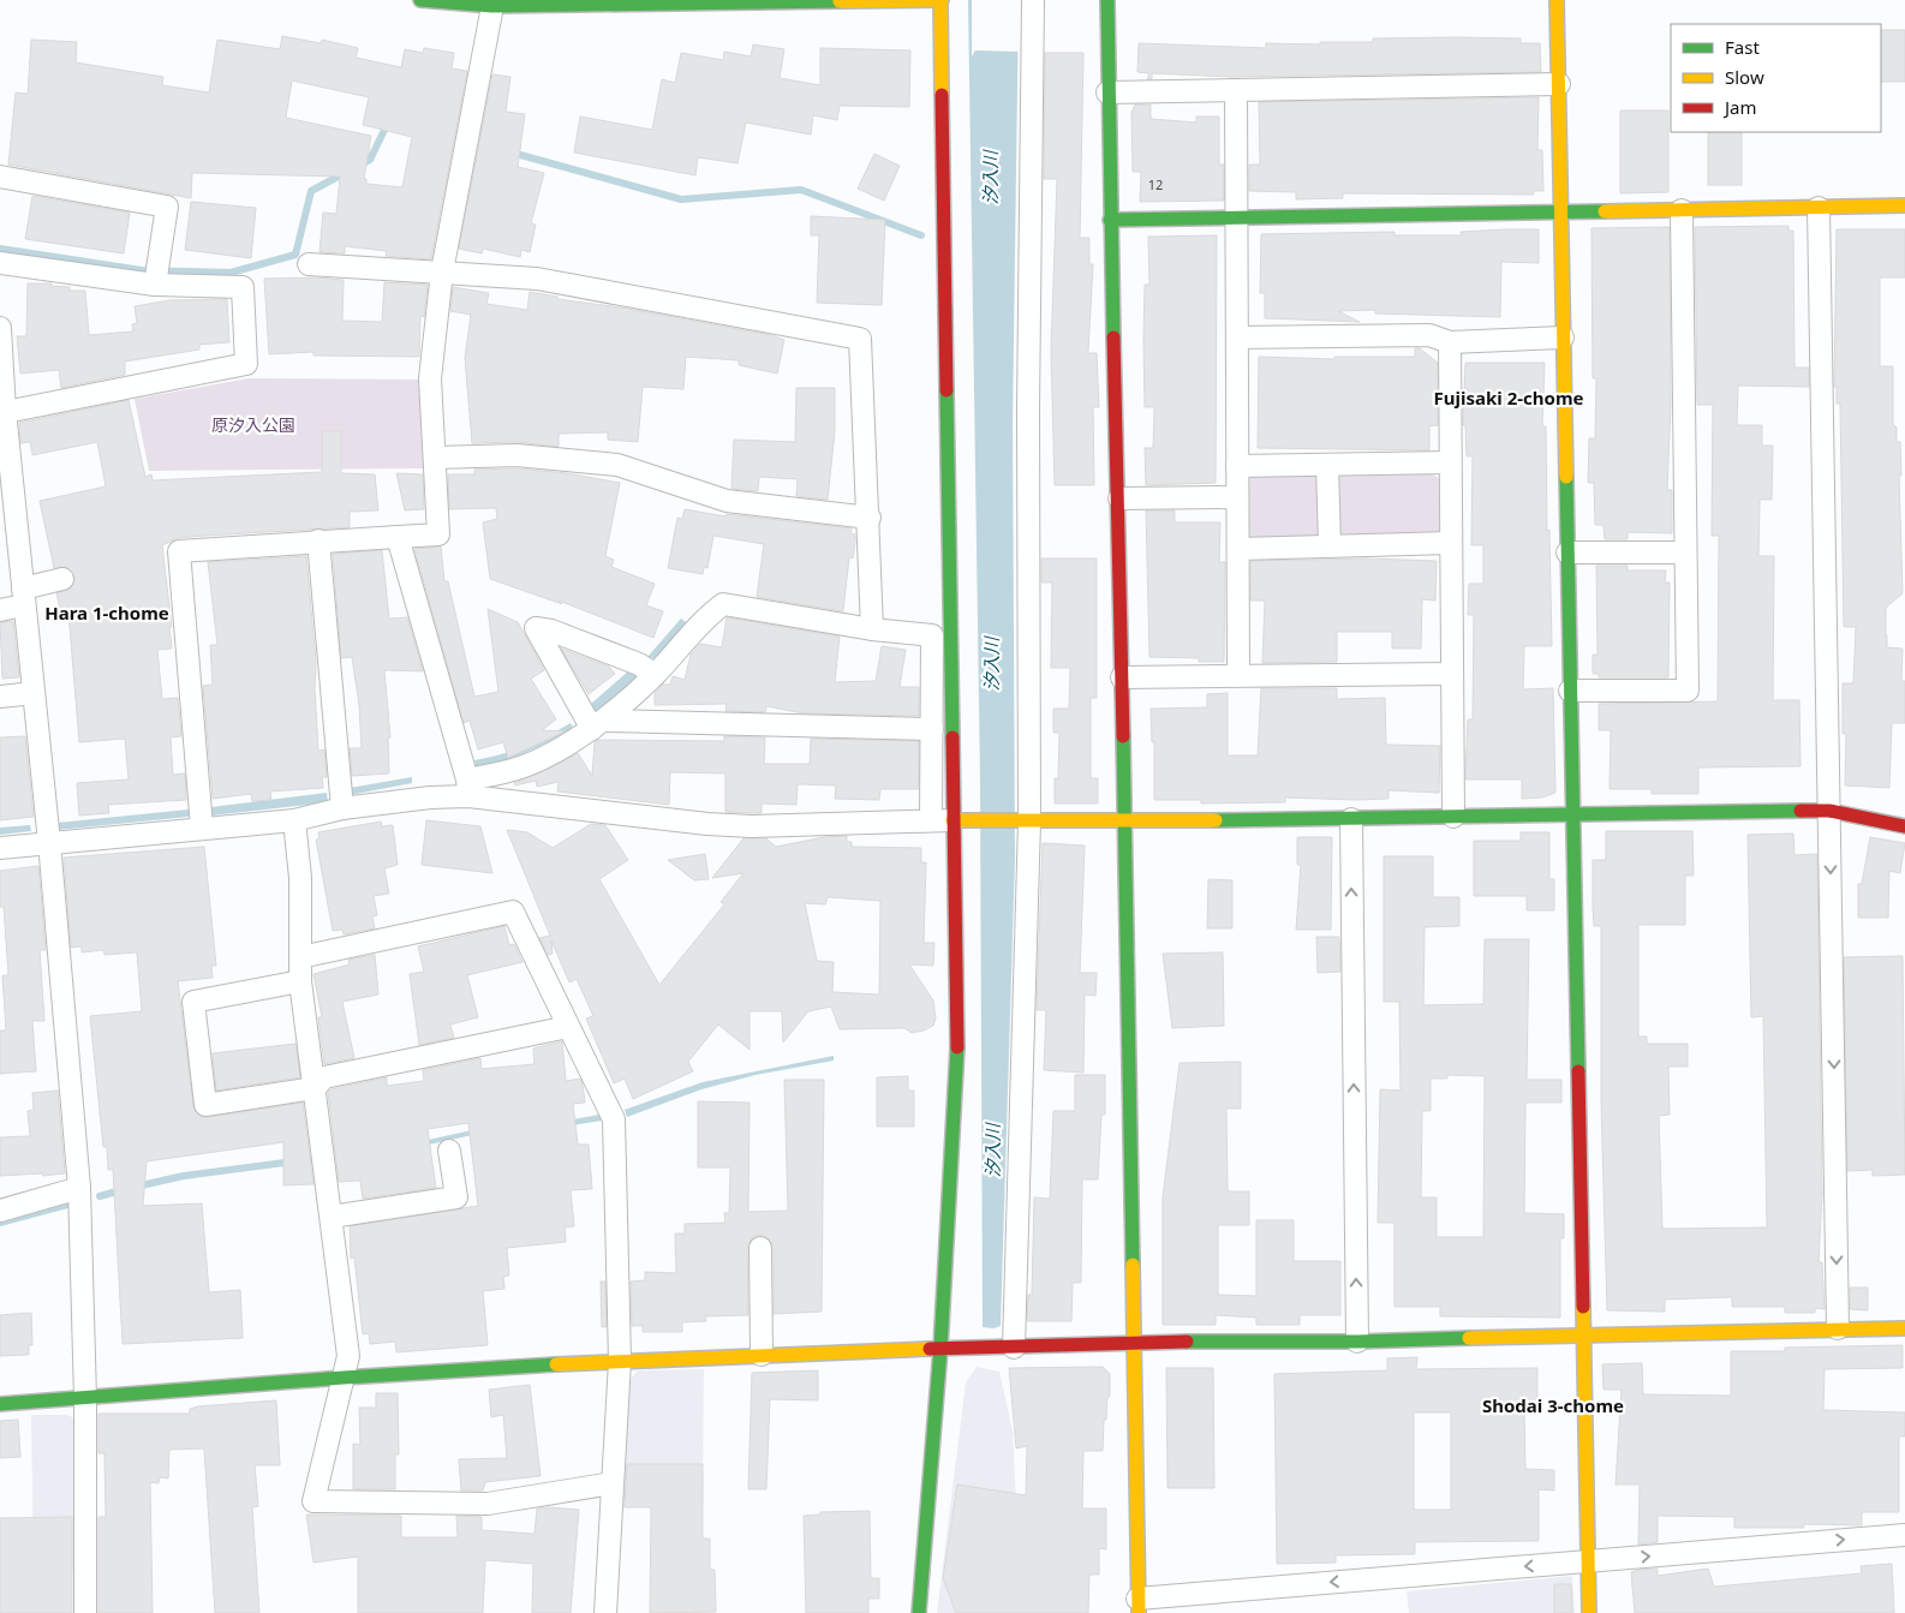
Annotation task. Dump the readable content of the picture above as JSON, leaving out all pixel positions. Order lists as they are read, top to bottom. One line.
{"districts":["Fujisaki 2-chome","Hara 1-chome","Shodai 3-chome"],"water":["汐入川"],"parks":["原汐入公園"],"house_numbers":["12"],"legend":["Fast","Slow","Jam"]}
